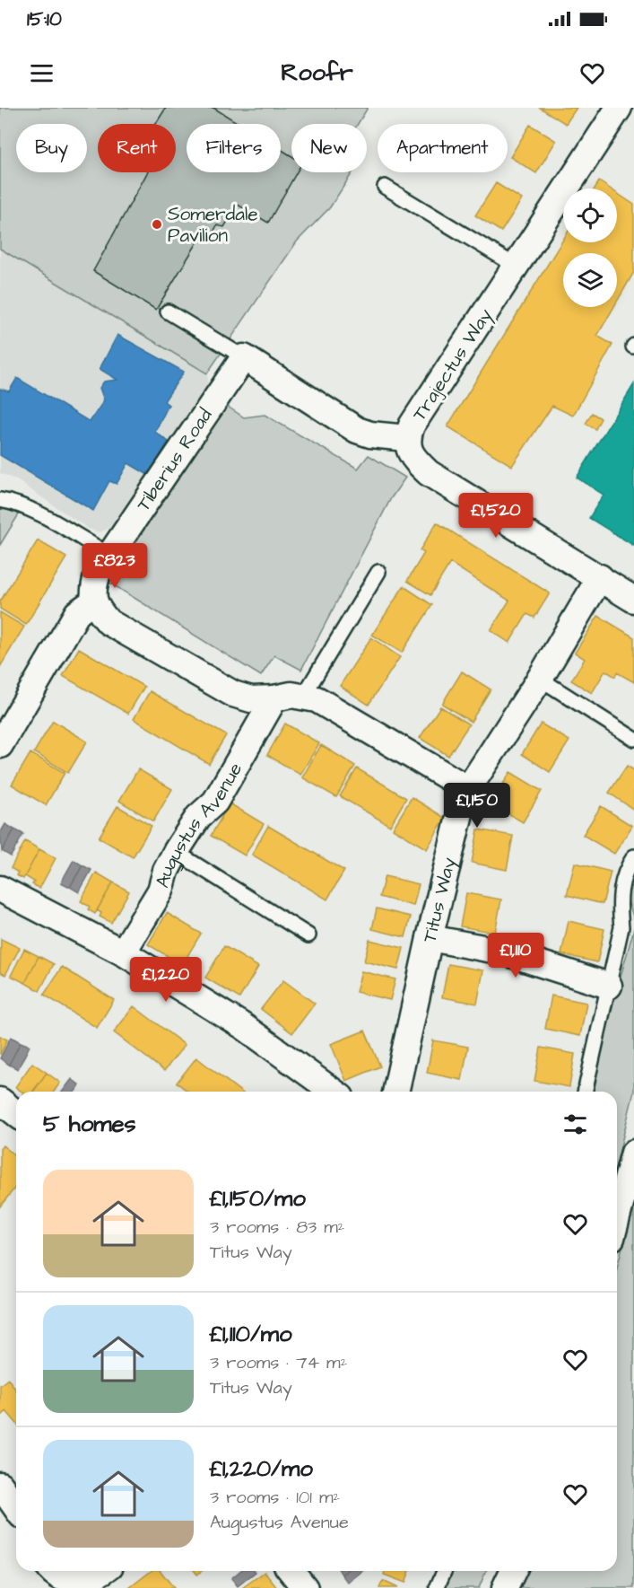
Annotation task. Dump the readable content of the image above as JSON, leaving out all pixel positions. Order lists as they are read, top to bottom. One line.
{"streets":{"street":["Trajectus Way","Tiberius Road","Augustus Avenue","Titus Way"]},"crossings":[["Trajectus Way","Titus Way"]],"places":["Somerdale Pavilion"],"page":{"status":"15:10","header":"Roofr","chip":["Buy","Rent","Filters","New","Apartment"],"price":["£1,520","£823","£1,150","£1,110","£1,220"],"heading":"5 homes","list":[{"name":"£1,150/mo","note":"3 rooms · 83 m² · Titus Way"},{"name":"£1,110/mo","note":"3 rooms · 74 m² · Titus Way"},{"name":"£1,220/mo","note":"3 rooms · 101 m² · Augustus Avenue"}]}}
